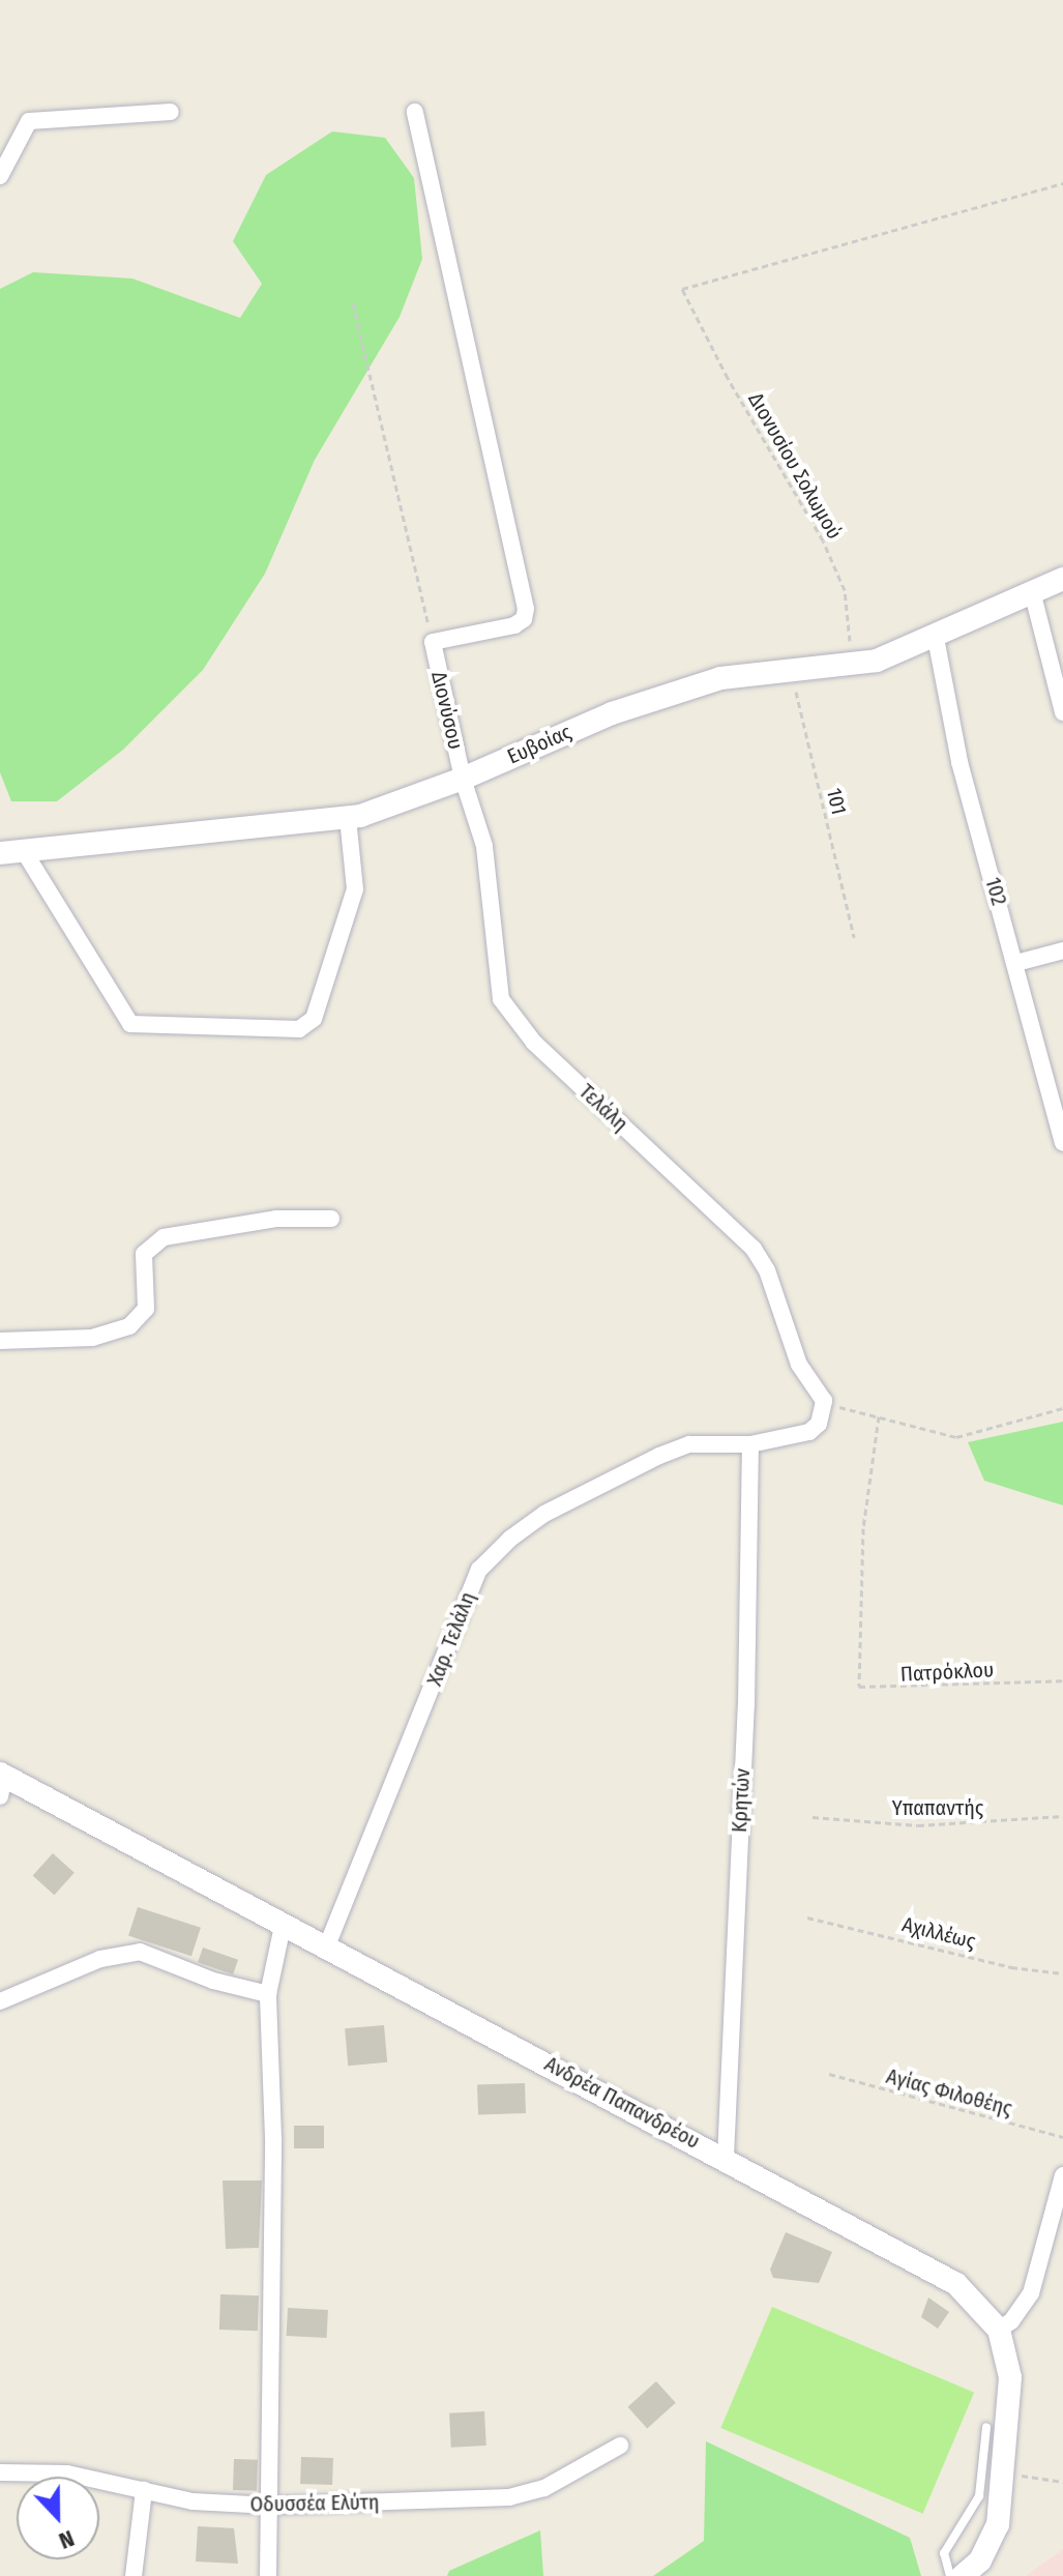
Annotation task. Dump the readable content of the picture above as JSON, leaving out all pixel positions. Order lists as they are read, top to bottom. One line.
{"streets":{"main road":["Ευβοίας","Ανδρέα Παπανδρέου"],"street":["Διονύσου","102","Τελάλη","Χαρ. Τελάλη","Κρητών","Οδυσσέα Ελύτη"],"path":["Διονυσίου Σολωμού","101","Πατρόκλου","Υπαπαντής","Αχιλλέως","Αγίας Φιλοθέης"]},"crossings":[["Διονυσίου Σολωμού","Ευβοίας"],["Διονύσου","Ευβοίας"],["Διονύσου","Τελάλη"],["Ευβοίας","101"],["Ευβοίας","102"],["Ευβοίας","Τελάλη"],["Τελάλη","Χαρ. Τελάλη"],["Χαρ. Τελάλη","Κρητών"],["Χαρ. Τελάλη","Ανδρέα Παπανδρέου"],["Κρητών","Ανδρέα Παπανδρέου"]],"north":"bottom"}
